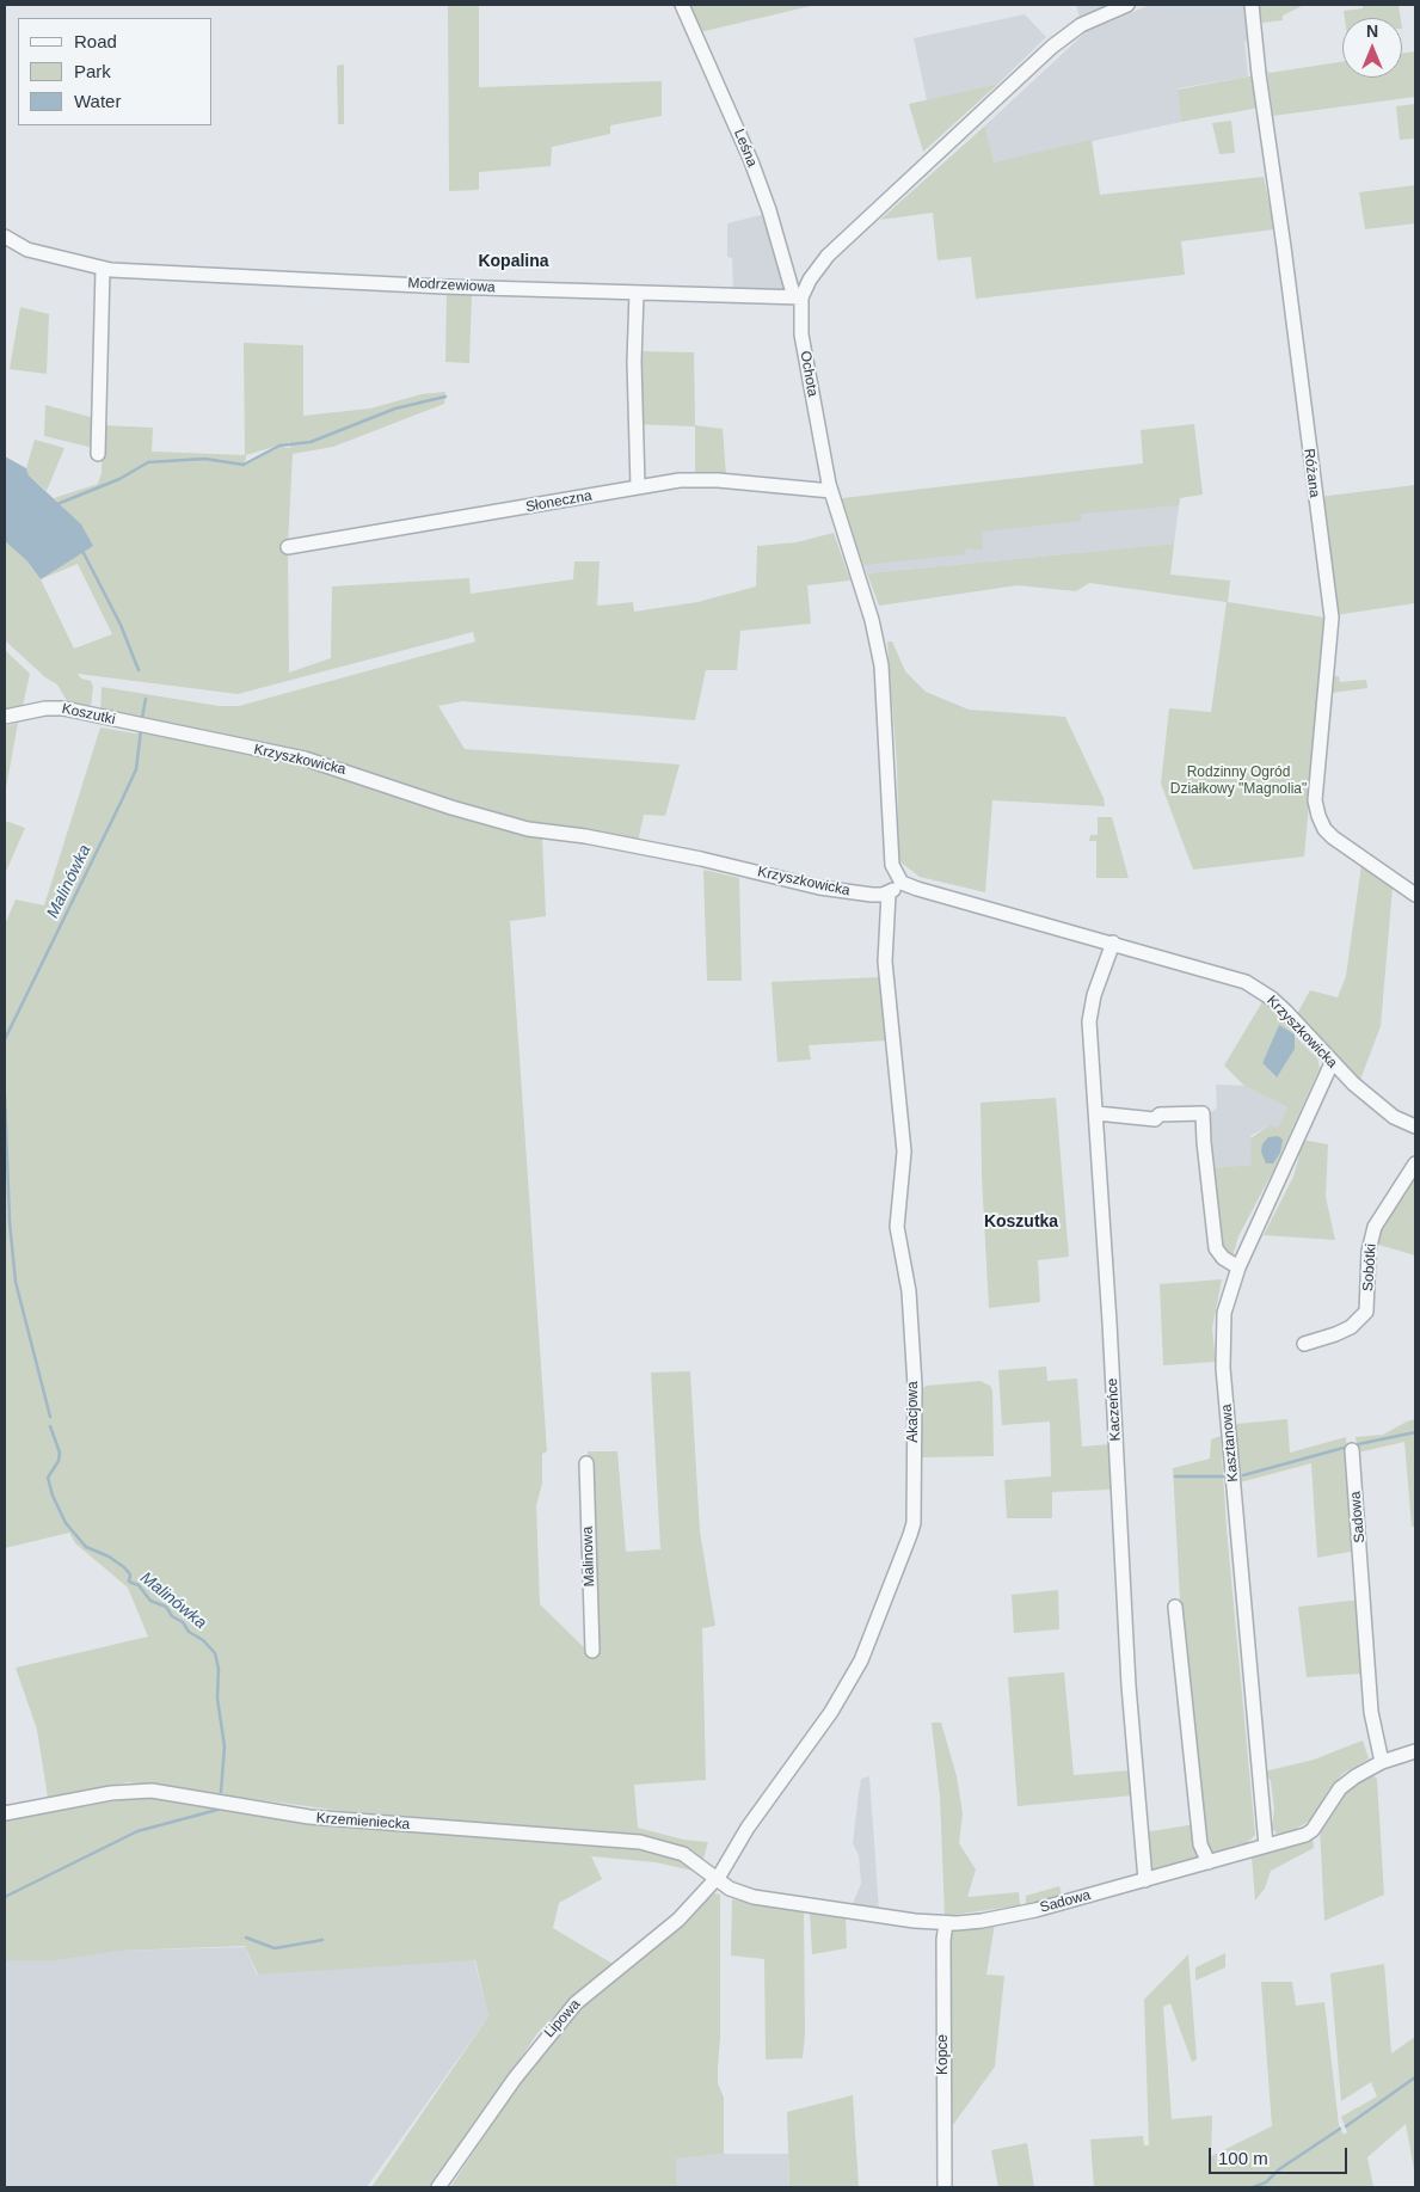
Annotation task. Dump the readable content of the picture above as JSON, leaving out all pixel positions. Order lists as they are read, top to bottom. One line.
{"streets":{"street":["Leśna","Modrzewiowa","Ochota","Różana","Słoneczna","Koszutki","Krzyszkowicka","Sobótki","Kaczeńce","Akacjowa","Kasztanowa","Sadowa","Malinowa","Krzemieniecka","Lipowa","Kopce"]},"crossings":[["Leśna","Modrzewiowa"],["Leśna","Ochota"],["Modrzewiowa","Ochota"],["Ochota","Słoneczna"],["Ochota","Krzyszkowicka"],["Koszutki","Krzyszkowicka"],["Krzyszkowicka","Kaczeńce"],["Krzyszkowicka","Akacjowa"],["Krzyszkowicka","Kasztanowa"],["Kaczeńce","Sadowa"],["Akacjowa","Sadowa"],["Akacjowa","Krzemieniecka"],["Akacjowa","Lipowa"],["Kasztanowa","Sadowa"],["Sadowa","Krzemieniecka"],["Sadowa","Lipowa"],["Sadowa","Kopce"],["Krzemieniecka","Lipowa"]],"districts":["Kopalina","Koszutka"],"water":["Malinówka"],"parks":["Rodzinny Ogród Działkowy \"Magnolia\""],"legend":["Road","Park","Water"],"scale_bar":"100 m","north":"top"}
